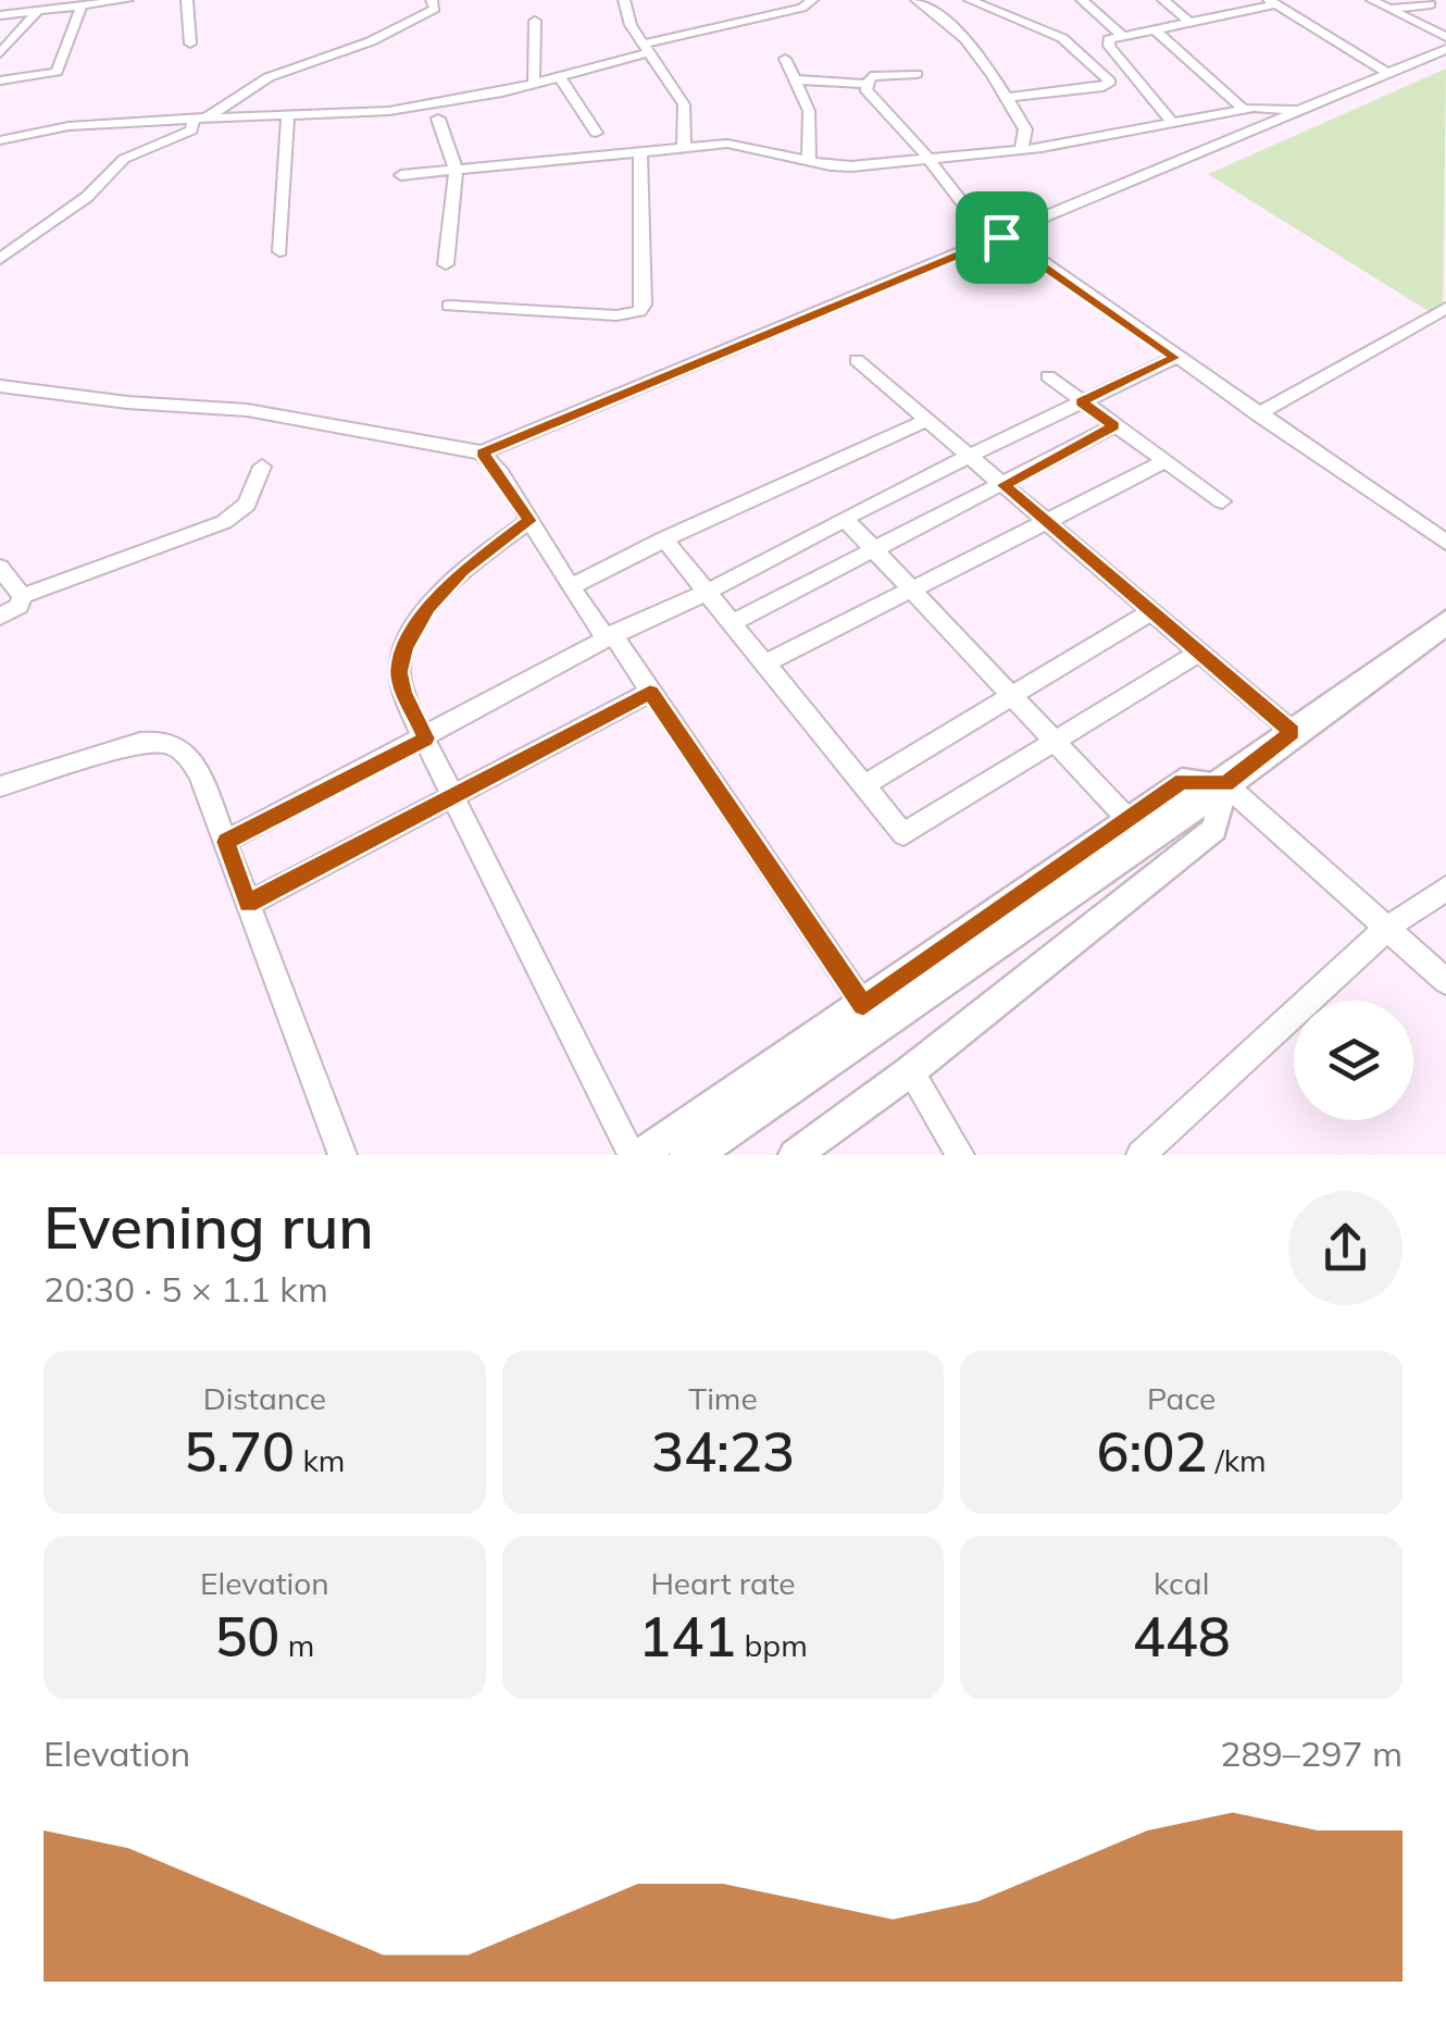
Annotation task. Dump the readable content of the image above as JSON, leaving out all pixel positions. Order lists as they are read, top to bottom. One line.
{"page":{"heading":["Evening run","20:30 · 5 × 1.1 km"],"stats":[["Distance","5.70 km"],["Time","34:23"],["Pace","6:02 /km"],["Elevation","50 m"],["Heart rate","141 bpm"],["kcal","448"]],"chart":["Elevation","289–297 m"]}}
